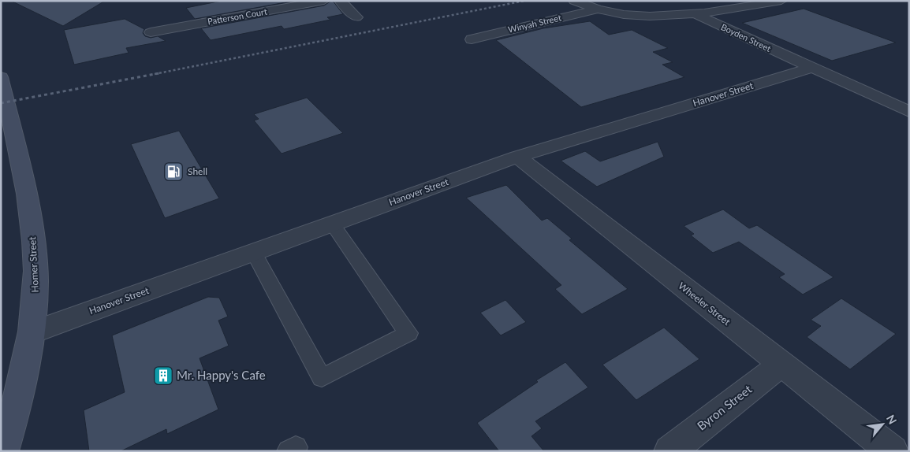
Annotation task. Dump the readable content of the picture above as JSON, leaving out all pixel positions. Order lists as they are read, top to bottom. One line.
{"streets":{"main road":["Homer Street"],"street":["Patterson Court","Winyah Street","Boyden Street","Hanover Street","Wheeler Street","Byron Street"]},"crossings":[["Winyah Street","Boyden Street"],["Boyden Street","Hanover Street"],["Hanover Street","Homer Street"],["Hanover Street","Wheeler Street"],["Wheeler Street","Byron Street"]],"places":{"fuel station":["Shell"],"building":["Mr. Happy's Cafe"]},"north":"top right"}
